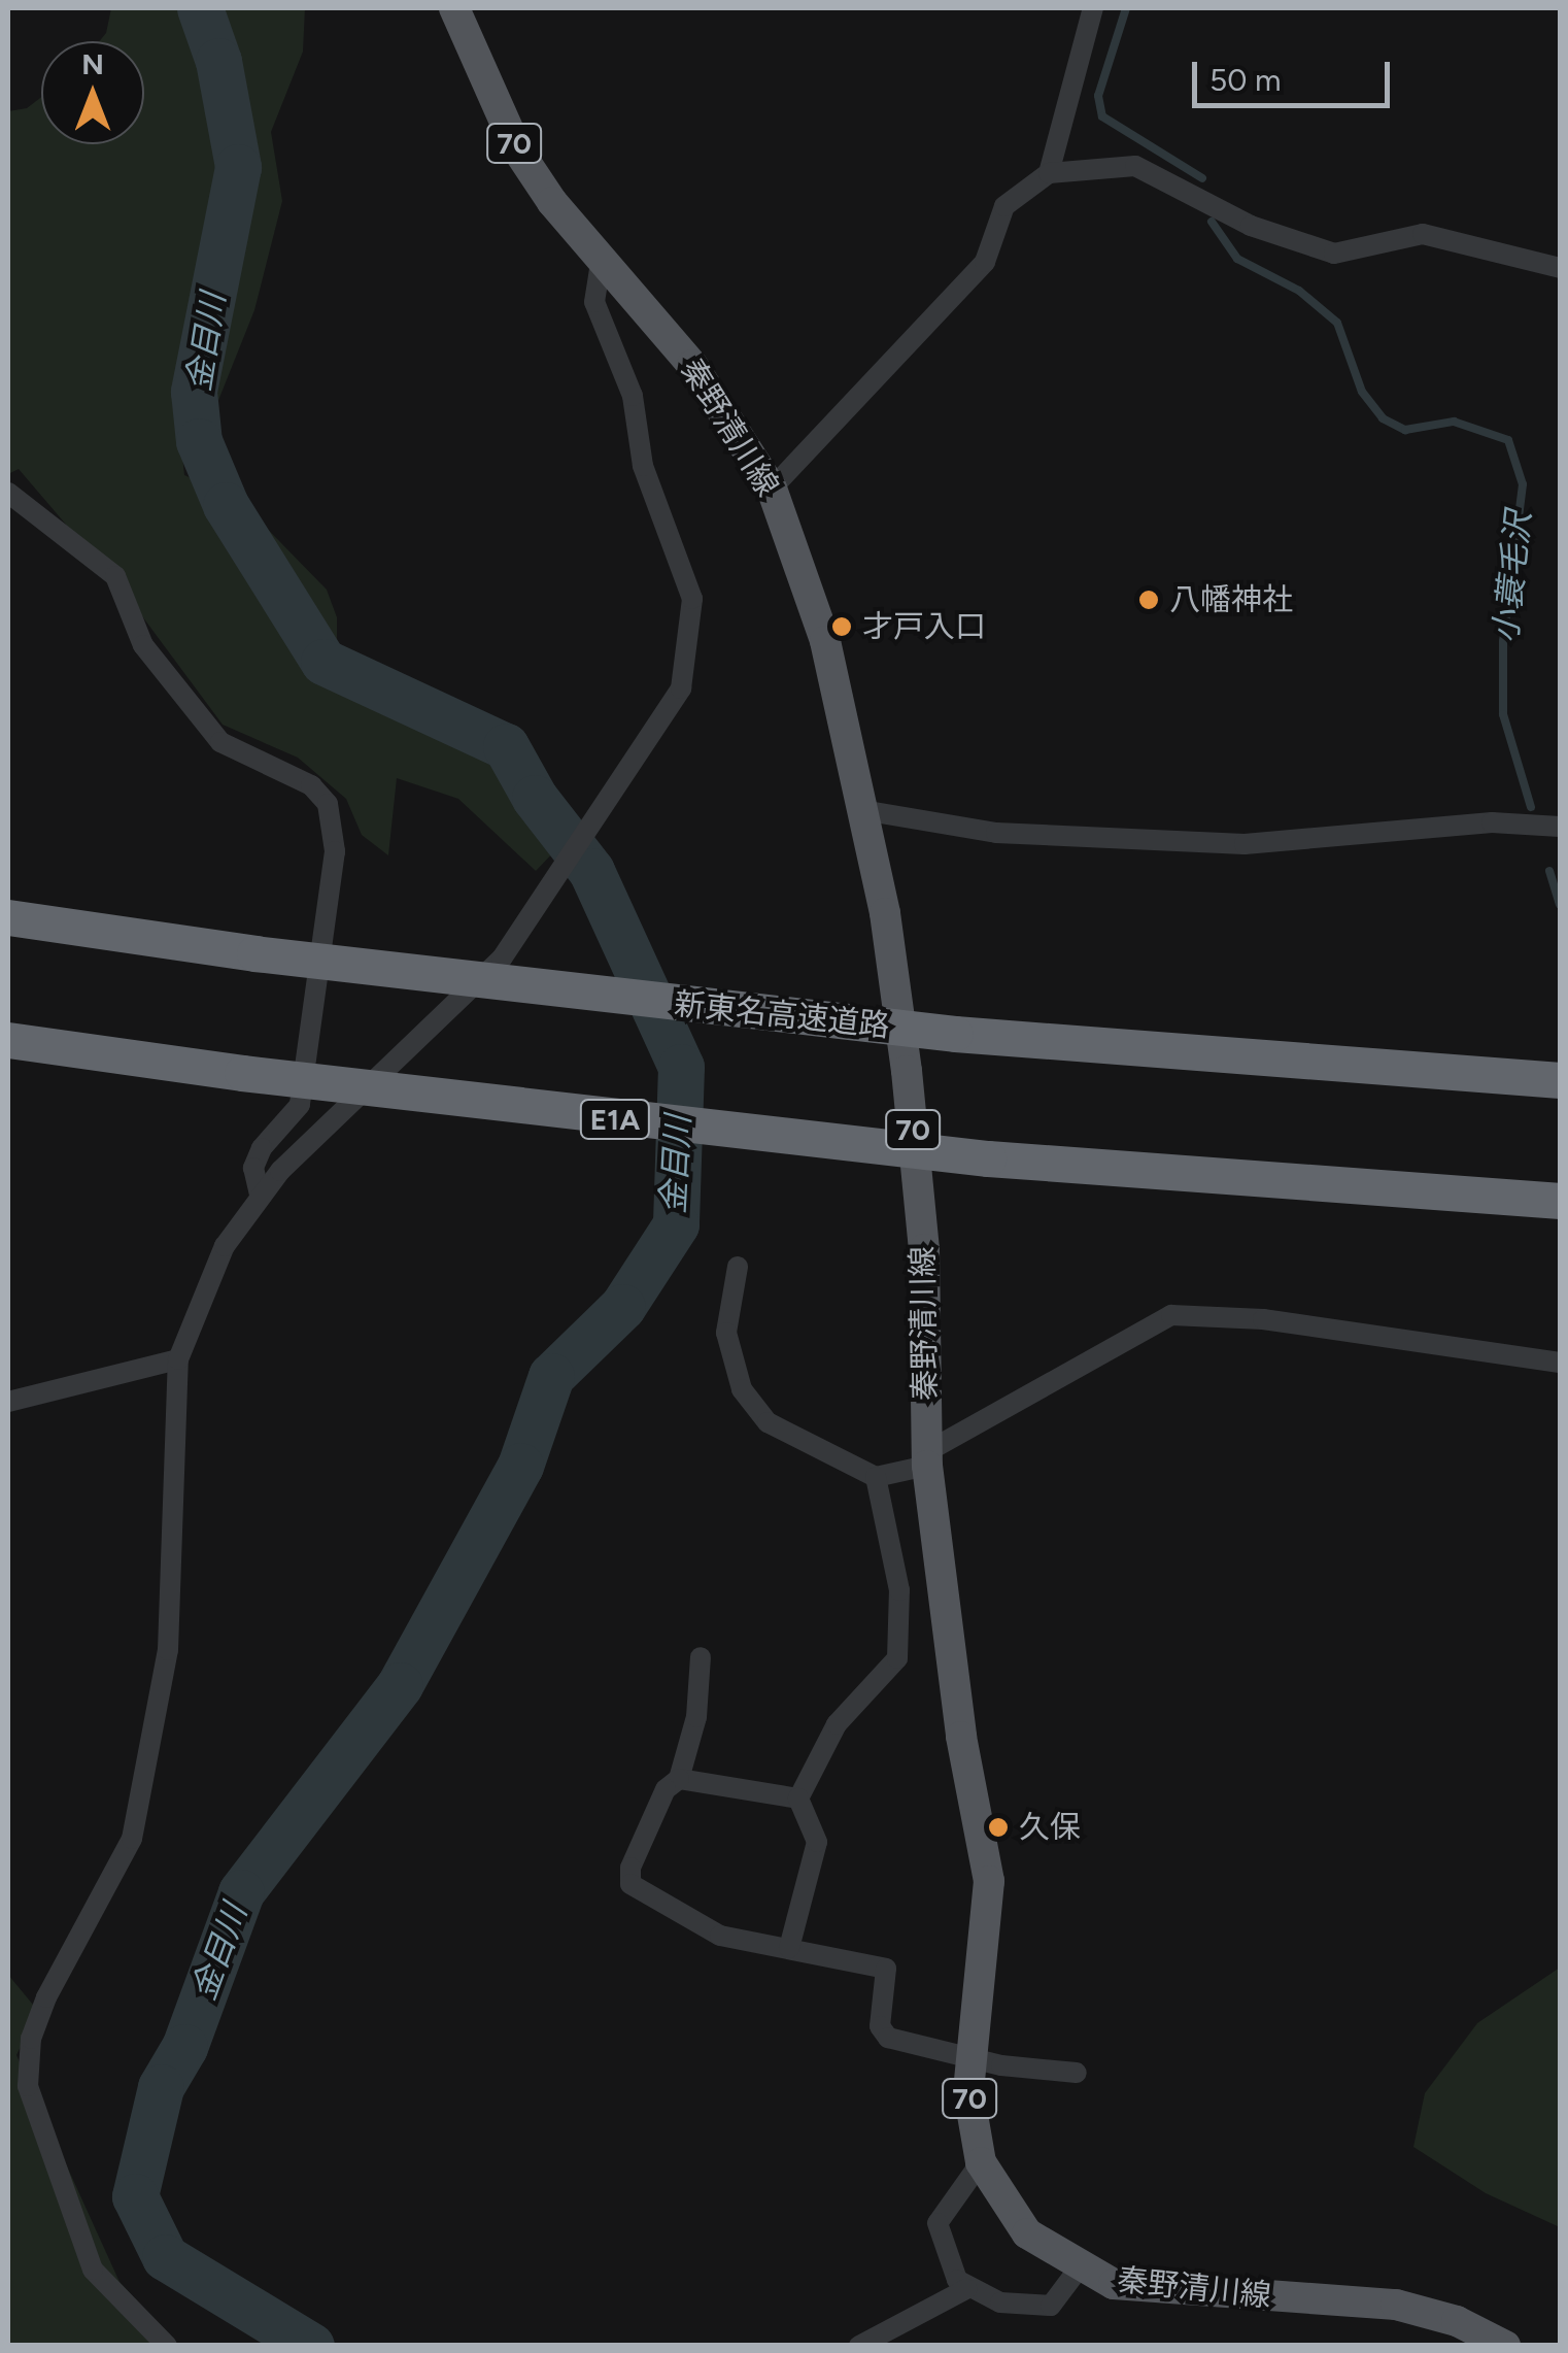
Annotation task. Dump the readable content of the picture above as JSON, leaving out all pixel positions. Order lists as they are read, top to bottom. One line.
{"streets":{"highway":["新東名高速道路","E1A"],"main road":["70","秦野清川線"]},"water":["金目川","小蓑毛沢"],"places":["八幡神社","才戸入口","久保"],"scale_bar":"50 m","north":"top"}
